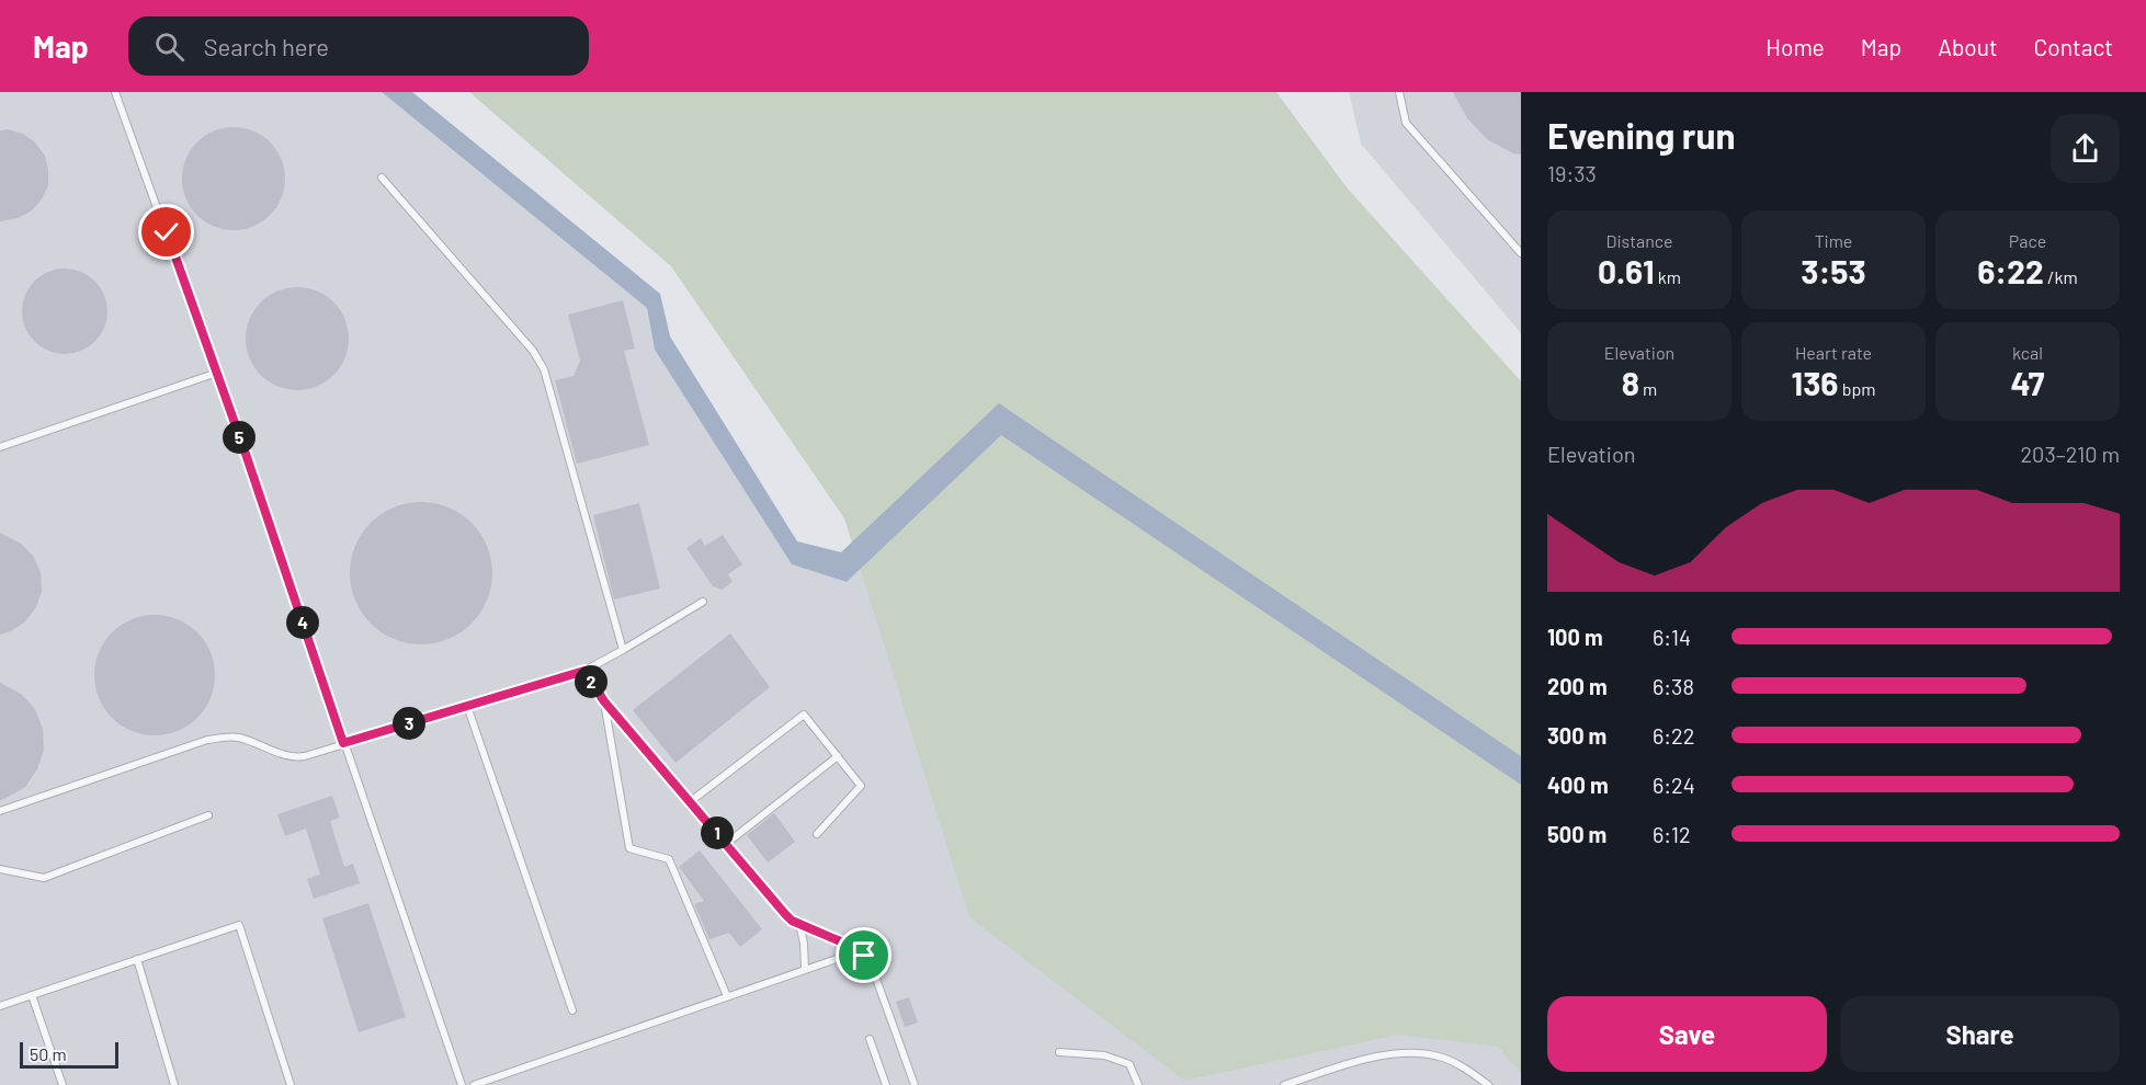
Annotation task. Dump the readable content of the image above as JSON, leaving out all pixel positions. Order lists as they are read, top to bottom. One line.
{"scale_bar":"50 m","page":{"header":"Map","search":"Search here","nav":["Home","Map","About","Contact"],"heading":["Evening run","19:33"],"stats":[["Distance","0.61 km"],["Time","3:53"],["Pace","6:22 /km"],["Elevation","8 m"],["Heart rate","136 bpm"],["kcal","47"]],"pins":["5","4","2","3","1"],"chart":["Elevation","203–210 m"],"list":[{"name":"100 m","note":"6:14"},{"name":"200 m","note":"6:38"},{"name":"300 m","note":"6:22"},{"name":"400 m","note":"6:24"},{"name":"500 m","note":"6:12"}],"buttons":["Save","Share"],"scale":"50 m"}}
